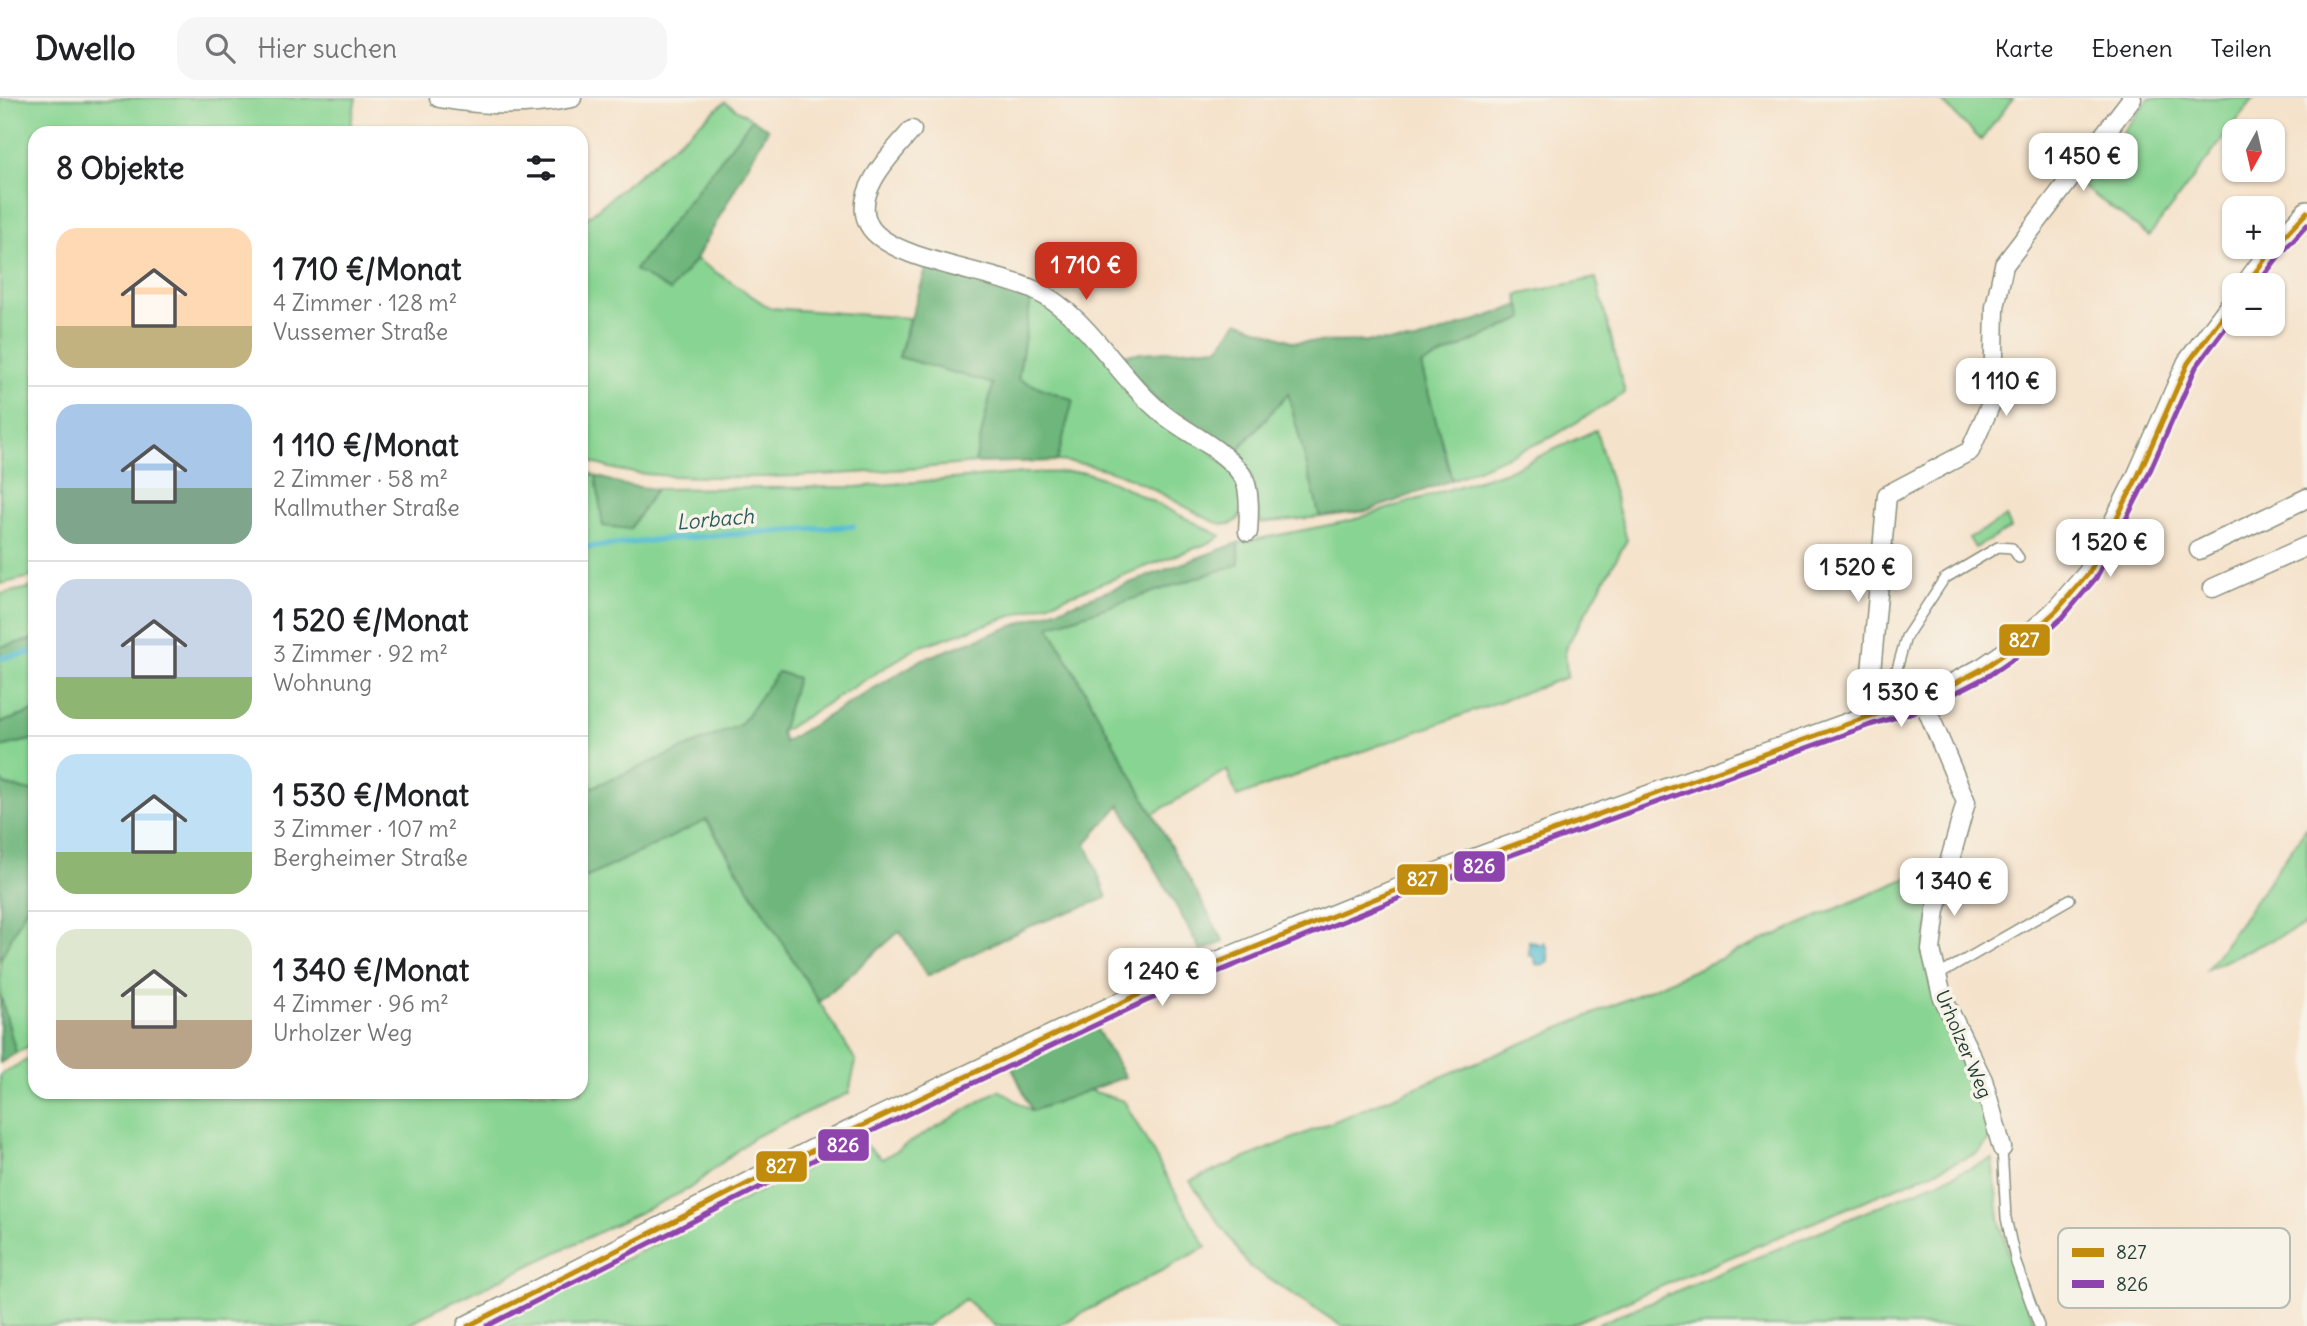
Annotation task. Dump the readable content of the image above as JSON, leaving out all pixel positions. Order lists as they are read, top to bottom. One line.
{"streets":{"street":["Urholzer Weg"]},"water":["Lorbach"],"lines":["transit line 827","transit line 826"],"legend":["827","826"],"north":"bottom","page":{"header":"Dwello","search":"Hier suchen","nav":["Karte","Ebenen","Teilen"],"map_buttons":["+","−"],"heading":"8 Objekte","price":["1 450 €","1 710 €","1 110 €","1 520 €","1 520 €","1 530 €","1 340 €","1 240 €"],"list":[{"name":"1 710 €/Monat","note":"4 Zimmer · 128 m² · Vussemer Straße"},{"name":"1 110 €/Monat","note":"2 Zimmer · 58 m² · Kallmuther Straße"},{"name":"1 520 €/Monat","note":"3 Zimmer · 92 m² · Wohnung"},{"name":"1 530 €/Monat","note":"3 Zimmer · 107 m² · Bergheimer Straße"},{"name":"1 340 €/Monat","note":"4 Zimmer · 96 m² · Urholzer Weg"}]}}
